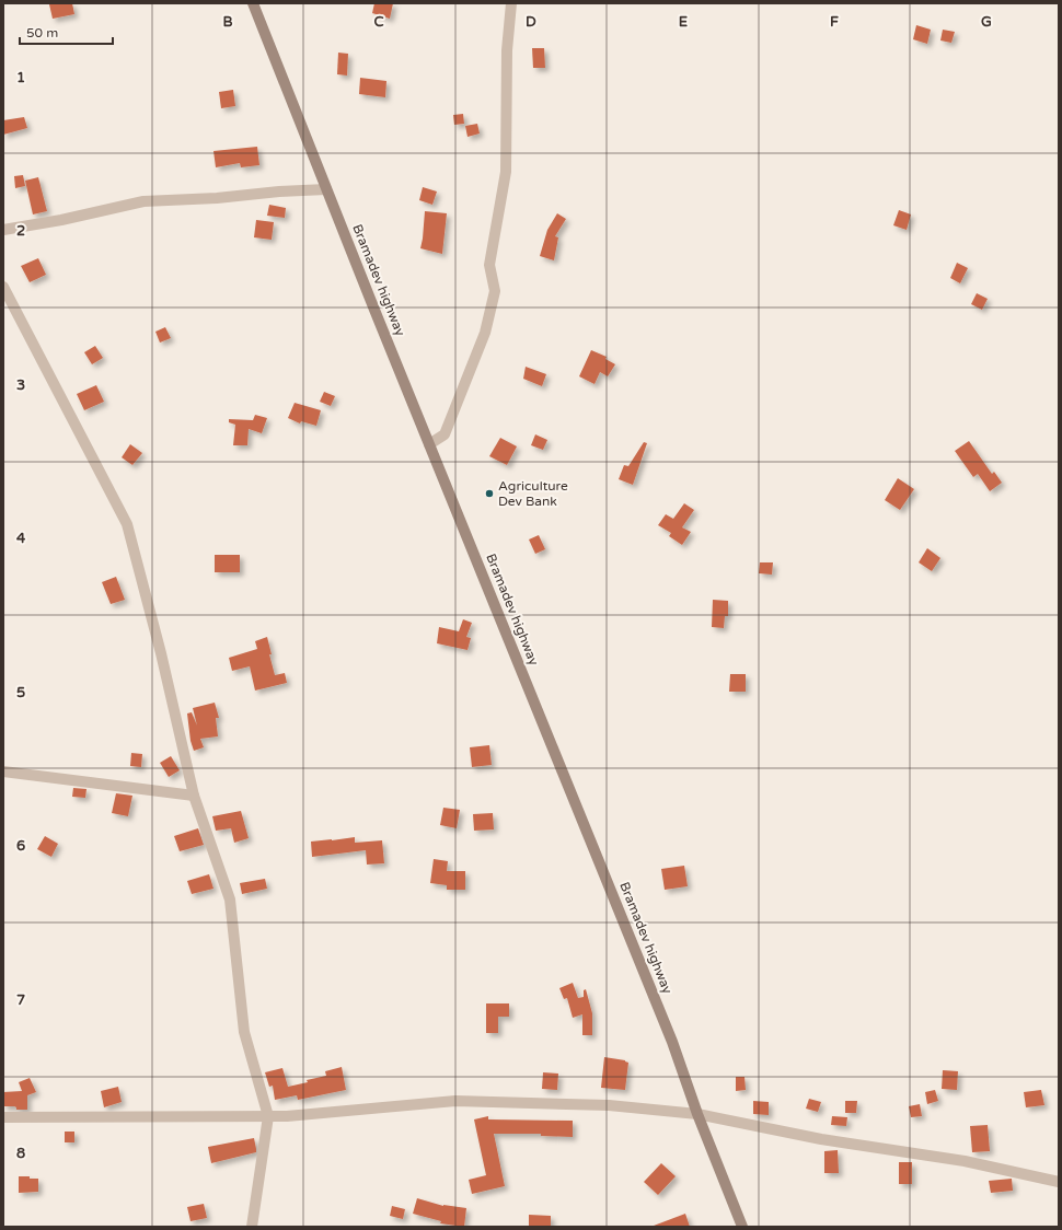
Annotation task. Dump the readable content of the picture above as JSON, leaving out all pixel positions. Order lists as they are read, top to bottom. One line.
{"streets":{"street":["Bramadev highway"]},"places":["Agriculture Dev Bank"],"scale_bar":"50 m","grid":{"columns":["B","C","D","E","F","G"],"rows":["1","2","3","4","5","6","7","8"]}}
